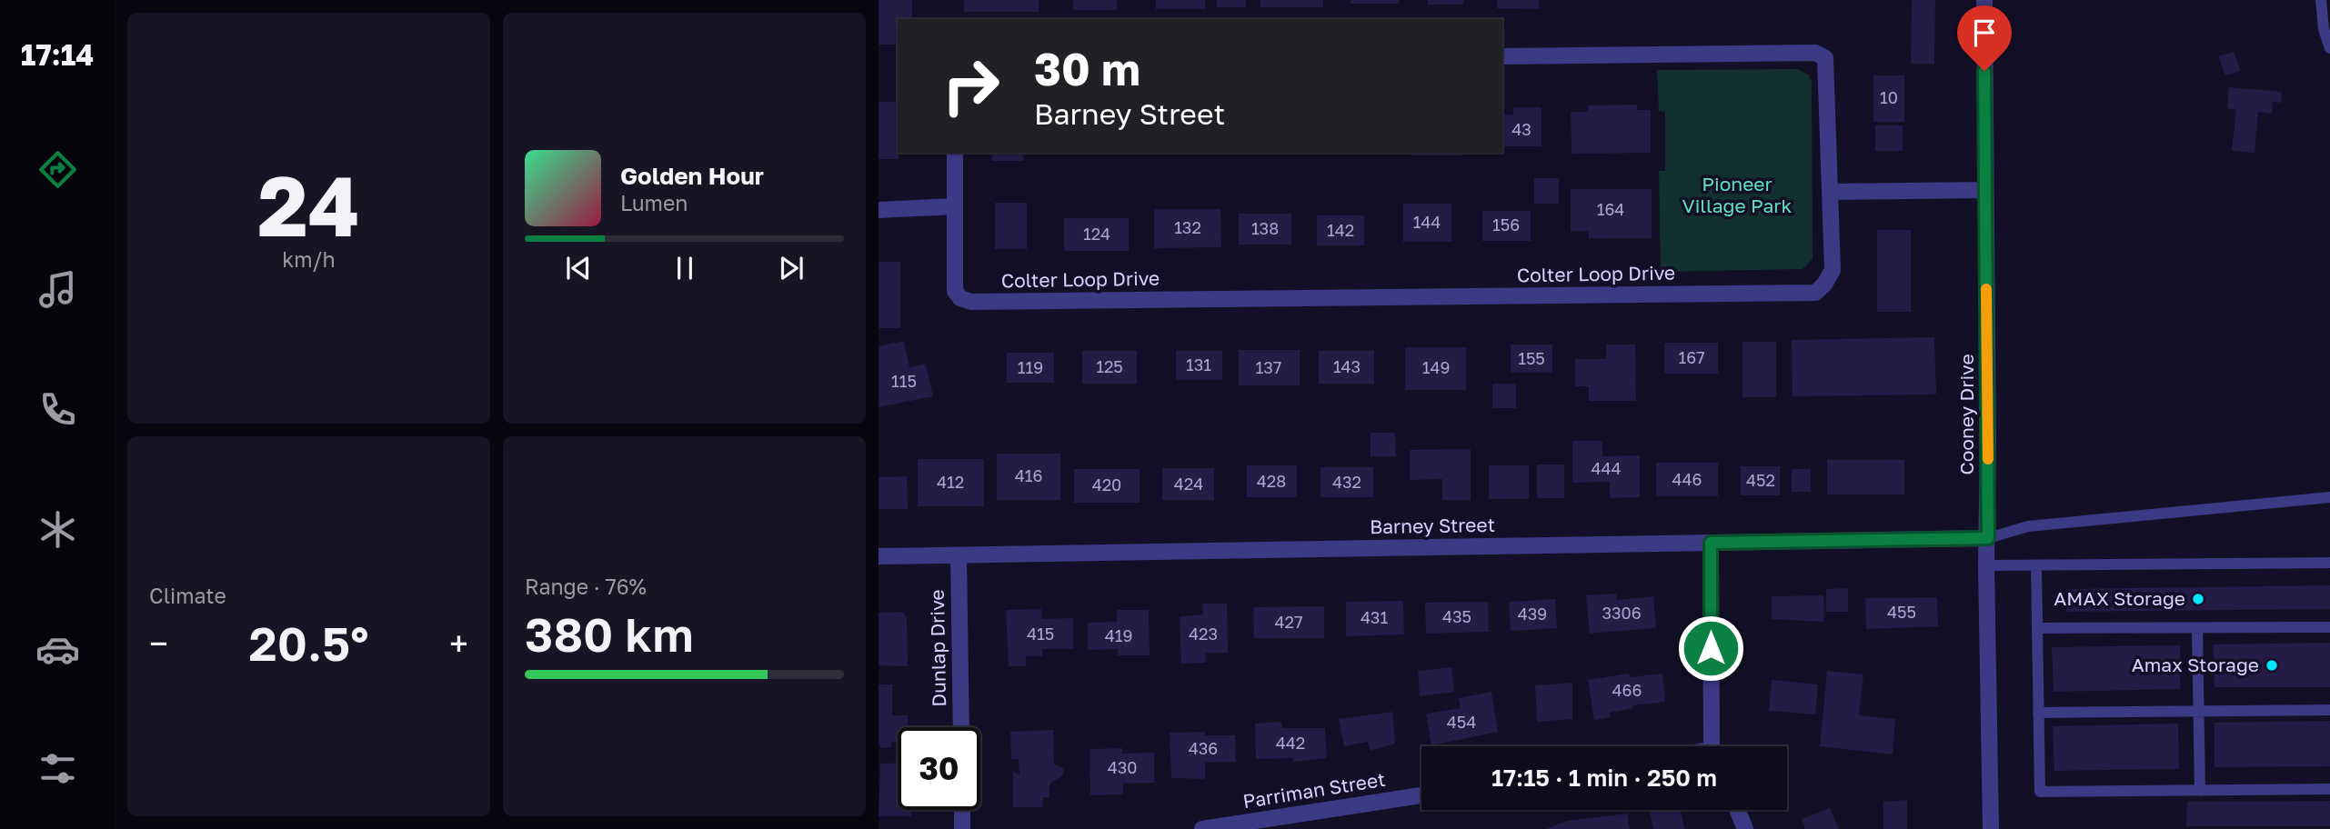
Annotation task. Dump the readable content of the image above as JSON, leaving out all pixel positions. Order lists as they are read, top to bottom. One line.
{"streets":{"street":["Colter Loop Drive","Cooney Drive","Barney Street","Dunlap Drive","Parriman Street"]},"crossings":[["Cooney Drive","Barney Street"],["Barney Street","Dunlap Drive"]],"parks":["Pioneer Village Park"],"places":["AMAX Storage","Amax Storage"],"house_numbers":["10","43","164","144","156","132","138","142","124","167","155","131","125","143","119","137","149","115","444","416","446","452","428","412","432","424","420","455","3306","439","435","431","427","415","423","419","466","454","442","436","430"],"page":{"tabs":"17:14","tile":[["24","km/h"],"Climate",["Range · 76%","380 km"]],"turn":["30 m","Barney Street"],"song":["Golden Hour","Lumen"],"heat":["−","20.5°","+"],"limit":"30","trip":"17:15 · 1 min · 250 m"}}
